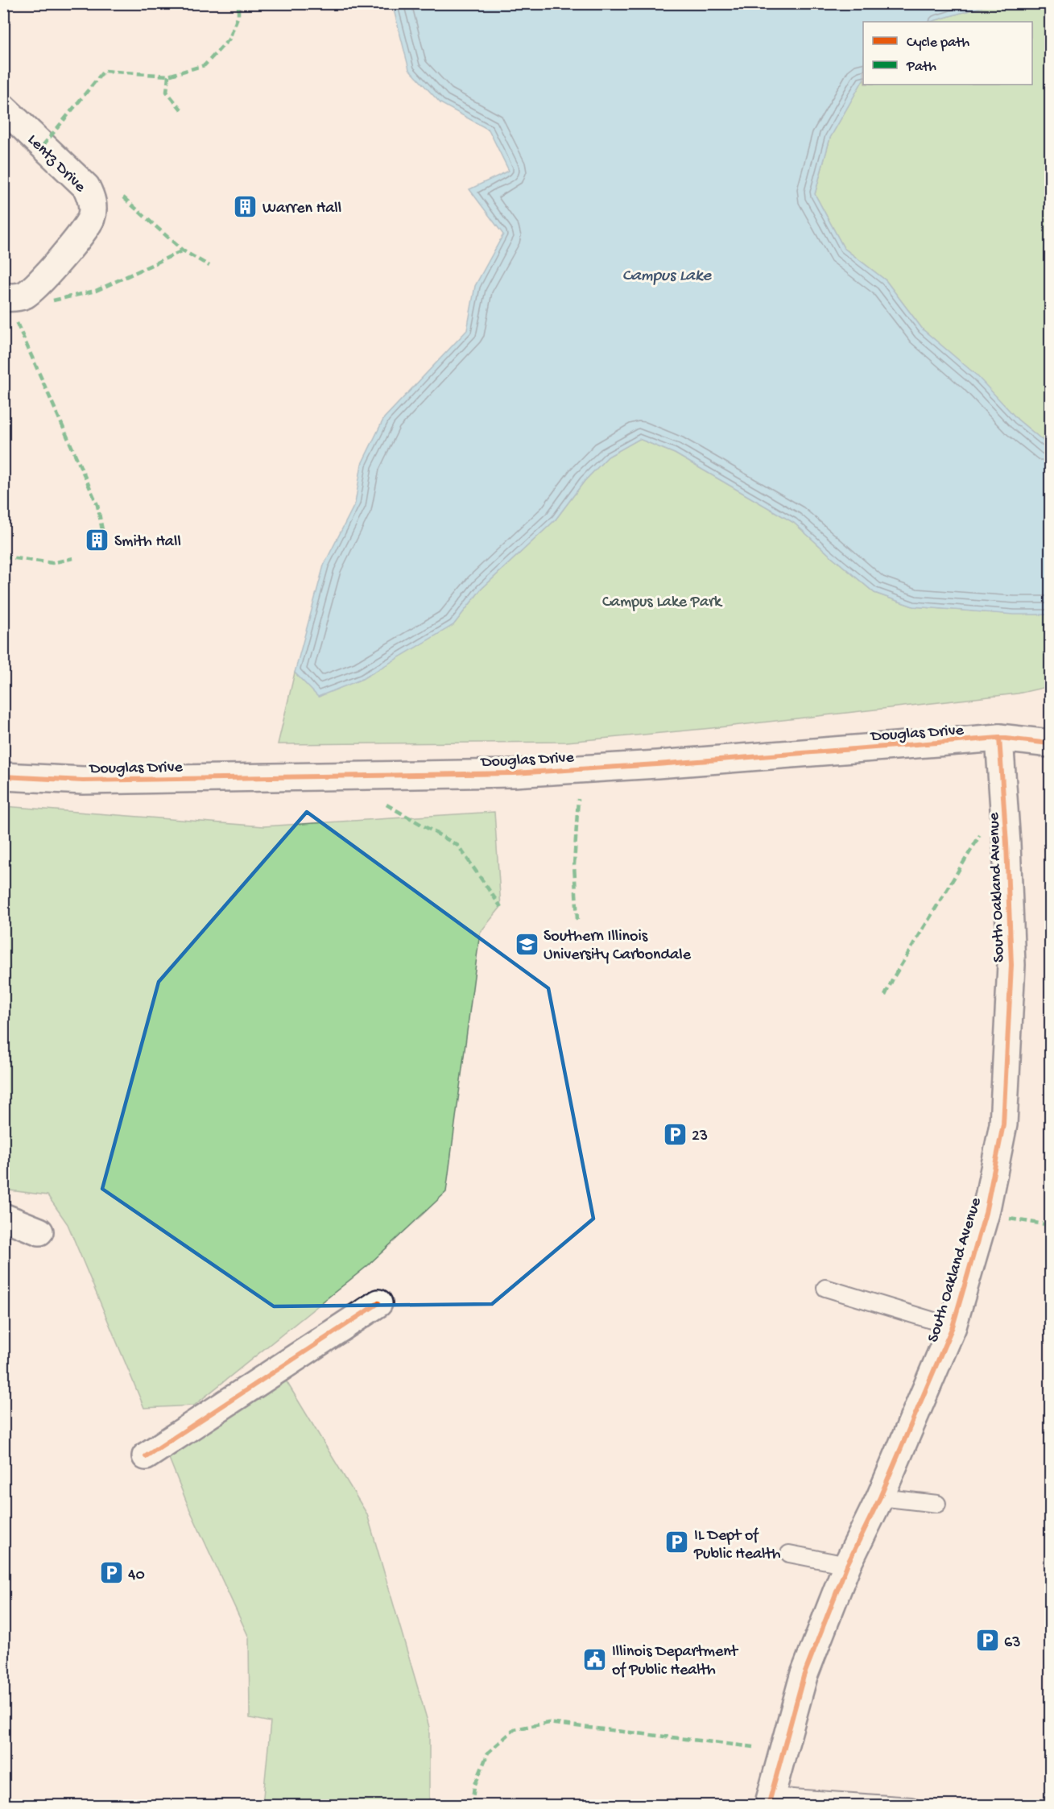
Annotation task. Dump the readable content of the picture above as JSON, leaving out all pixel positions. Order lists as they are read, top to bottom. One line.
{"streets":{"street":["Lentz Drive","Douglas Drive","South Oakland Avenue"]},"crossings":[["Douglas Drive","South Oakland Avenue"]],"water":["Campus Lake"],"parks":["Campus Lake Park"],"places":{"building":["Warren Hall","Smith Hall"],"school or university":["Southern Illinois University Carbondale"],"parking":["23","IL Dept of Public Health","40","63"],"public building":["Illinois Department of Public Health"]},"legend":["Cycle path","Path"]}
